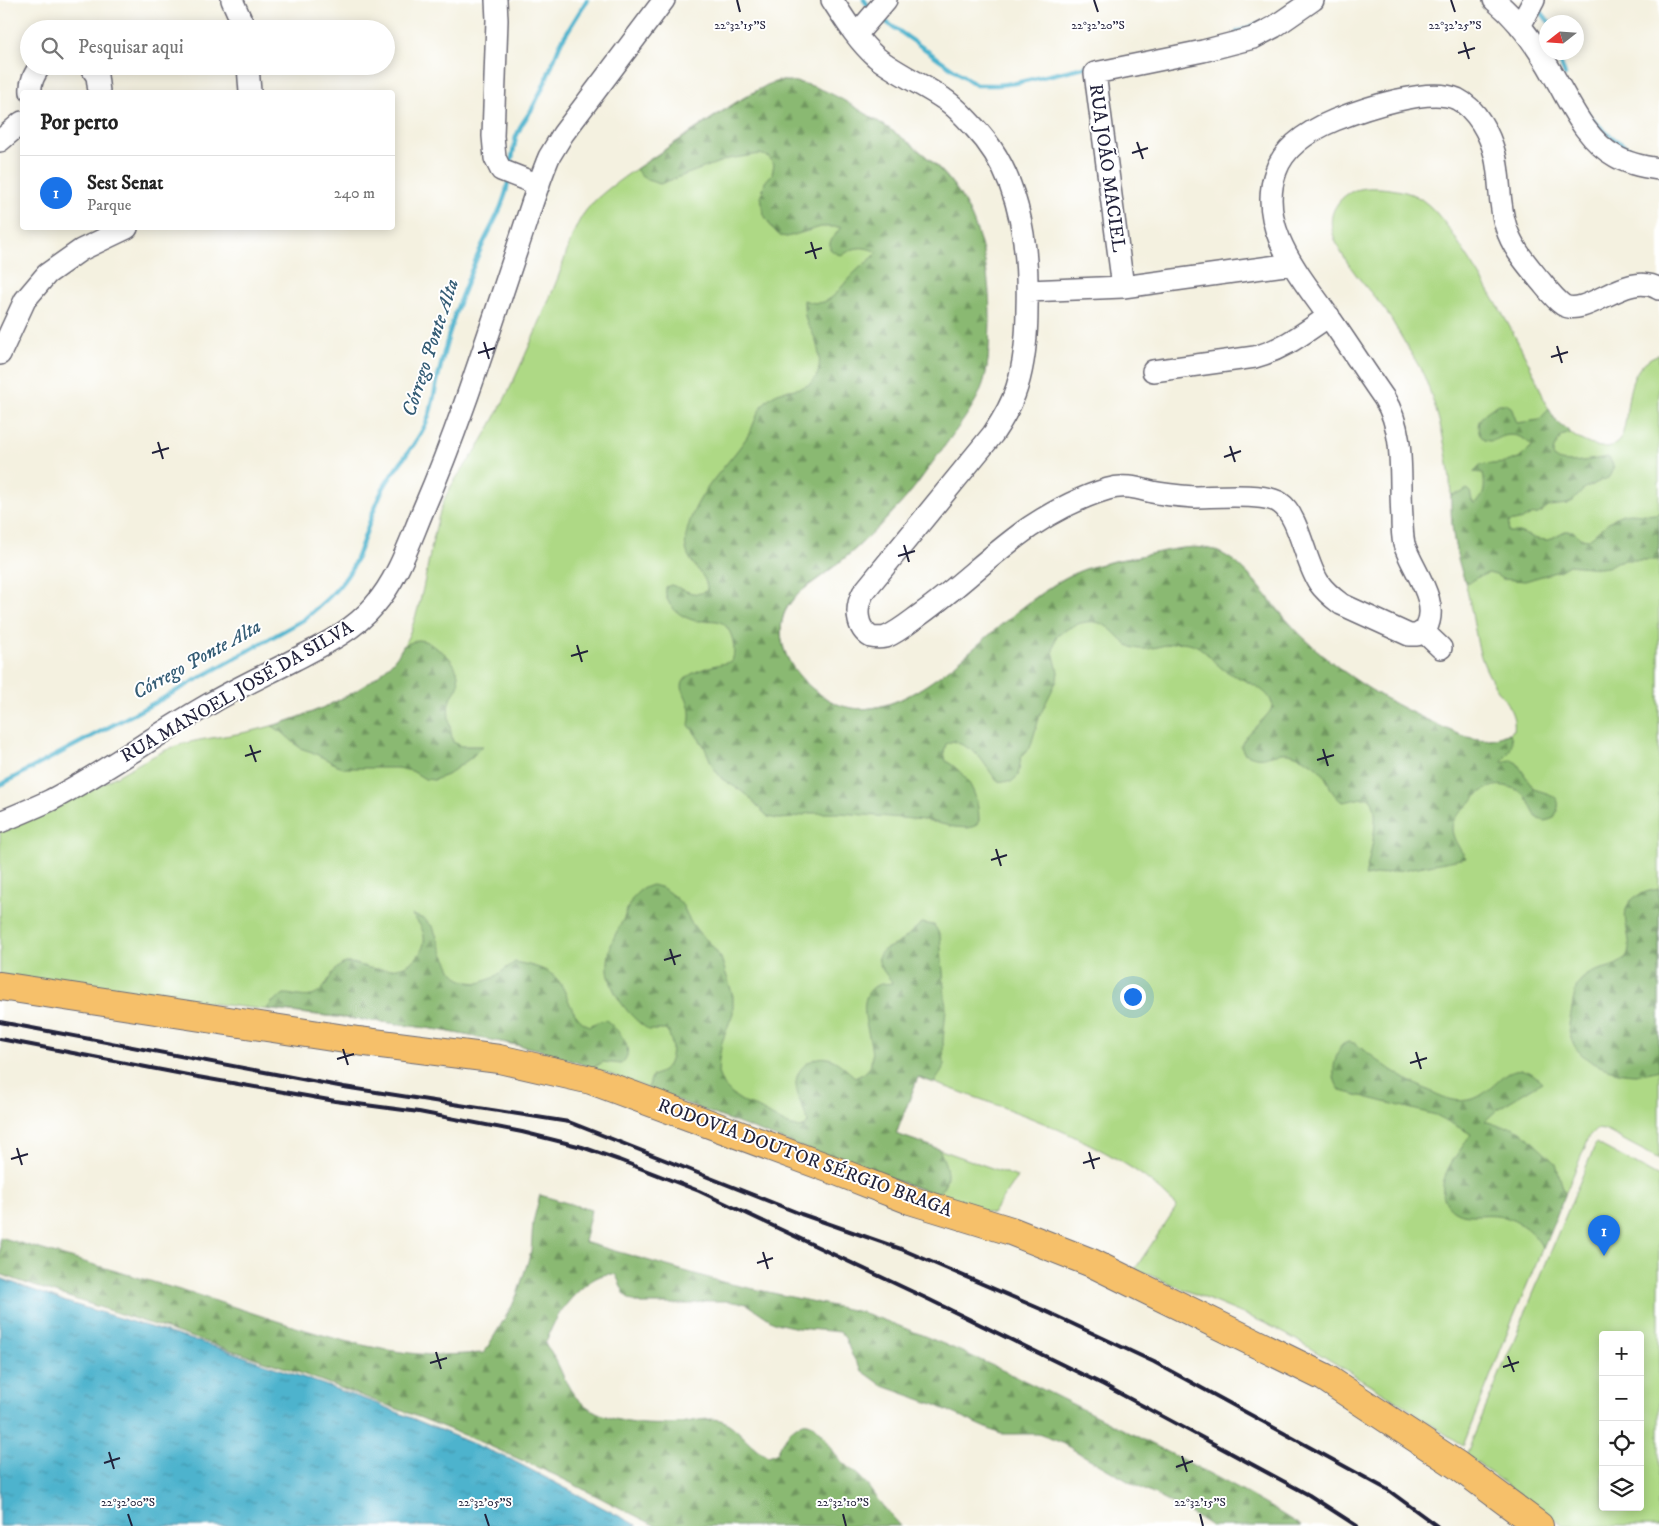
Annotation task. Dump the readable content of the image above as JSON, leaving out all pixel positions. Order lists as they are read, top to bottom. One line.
{"streets":{"main road":["RODOVIA DOUTOR SÉRGIO BRAGA"],"street":["RUA JOÃO MACIEL","RUA MANOEL JOSÉ DA SILVA"]},"water":["Córrego Ponte Alta"],"north":"left","page":{"search":"Pesquisar aqui","heading":"Por perto","list":[{"mark":"1","name":"Sest Senat","note":"Parque","value":"240 m"}],"pins":"1","map_buttons":["+","−"]},"coordinates":["22°32'15\"S","22°32'20\"S","22°32'25\"S","22°32'00\"S","22°32'05\"S","22°32'10\"S"]}
